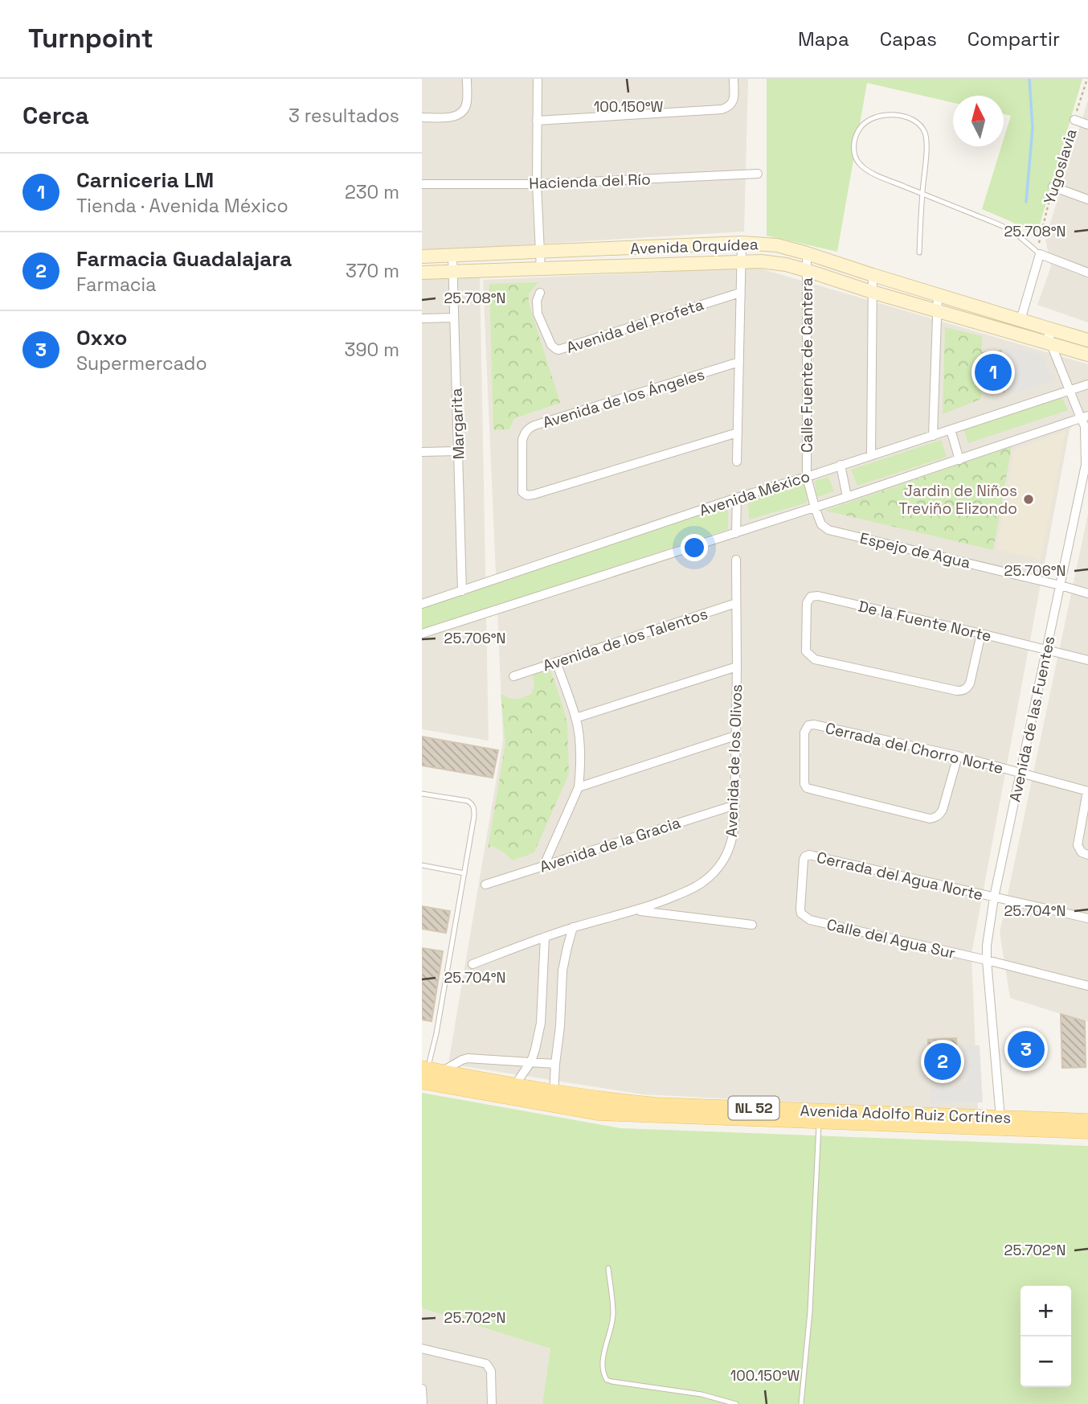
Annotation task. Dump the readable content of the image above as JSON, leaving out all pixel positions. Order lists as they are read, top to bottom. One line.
{"streets":{"main road":["NL 52","Avenida Adolfo Ruiz Cortínes"],"street":["Hacienda del Río","Avenida Orquídea","Avenida del Profeta","Calle Fuente de Cantera","Avenida de los Ángeles","Margarita","Avenida México","Espejo de Agua","De la Fuente Norte","Avenida de los Talentos","Avenida de las Fuentes","Cerrada del Chorro Norte","Avenida de los Olivos","Avenida de la Gracia","Cerrada del Agua Norte","Calle del Agua Sur"],"path":["Yugoslavia"]},"crossings":[["Avenida Orquídea","Calle Fuente de Cantera"],["Avenida Orquídea","Margarita"],["Avenida Orquídea","Avenida de las Fuentes"],["Calle Fuente de Cantera","Avenida México"],["Calle Fuente de Cantera","Espejo de Agua"],["Margarita","Avenida México"],["Avenida México","Espejo de Agua"],["Avenida México","Avenida de las Fuentes"],["Espejo de Agua","Avenida de las Fuentes"],["De la Fuente Norte","Avenida de las Fuentes"],["Avenida de los Talentos","Avenida de los Olivos"],["Avenida de las Fuentes","Cerrada del Chorro Norte"],["Avenida de las Fuentes","Cerrada del Agua Norte"],["Avenida de las Fuentes","Calle del Agua Sur"],["Avenida de las Fuentes","Avenida Adolfo Ruiz Cortínes"],["Avenida de los Olivos","Avenida de la Gracia"],["Cerrada del Agua Norte","Calle del Agua Sur"]],"places":["Jardin de Niños Treviño Elizondo"],"north":"top","page":{"header":"Turnpoint","nav":["Mapa","Capas","Compartir"],"heading":["Cerca","3 resultados"],"list":[{"mark":"1","name":"Carniceria LM","note":"Tienda · Avenida México","value":"230 m"},{"mark":"2","name":"Farmacia Guadalajara","note":"Farmacia","value":"370 m"},{"mark":"3","name":"Oxxo","note":"Supermercado","value":"390 m"}],"pins":["1","3","2"],"map_buttons":["+","−"]},"coordinates":["100.150°W","25.708°N","25.706°N","25.704°N","25.702°N"]}
